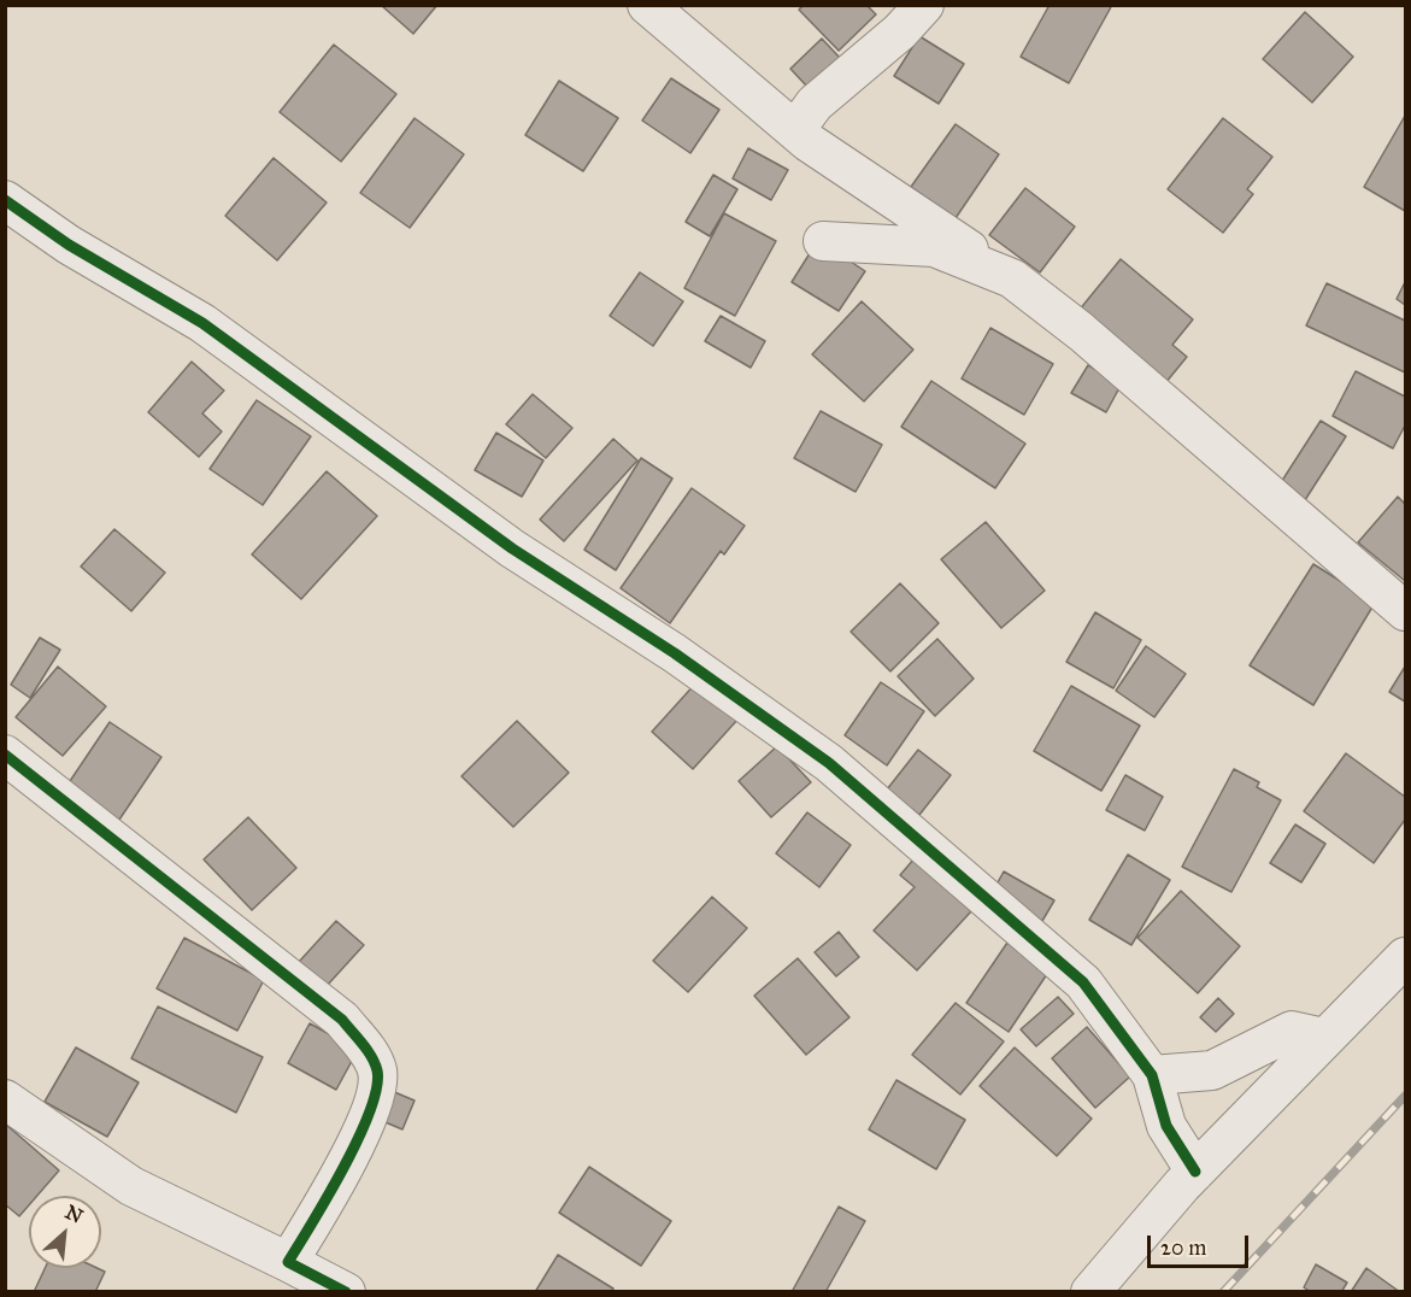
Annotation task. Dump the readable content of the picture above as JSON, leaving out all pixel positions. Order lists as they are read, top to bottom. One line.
{"scale_bar":"20 m","north":"top right"}
